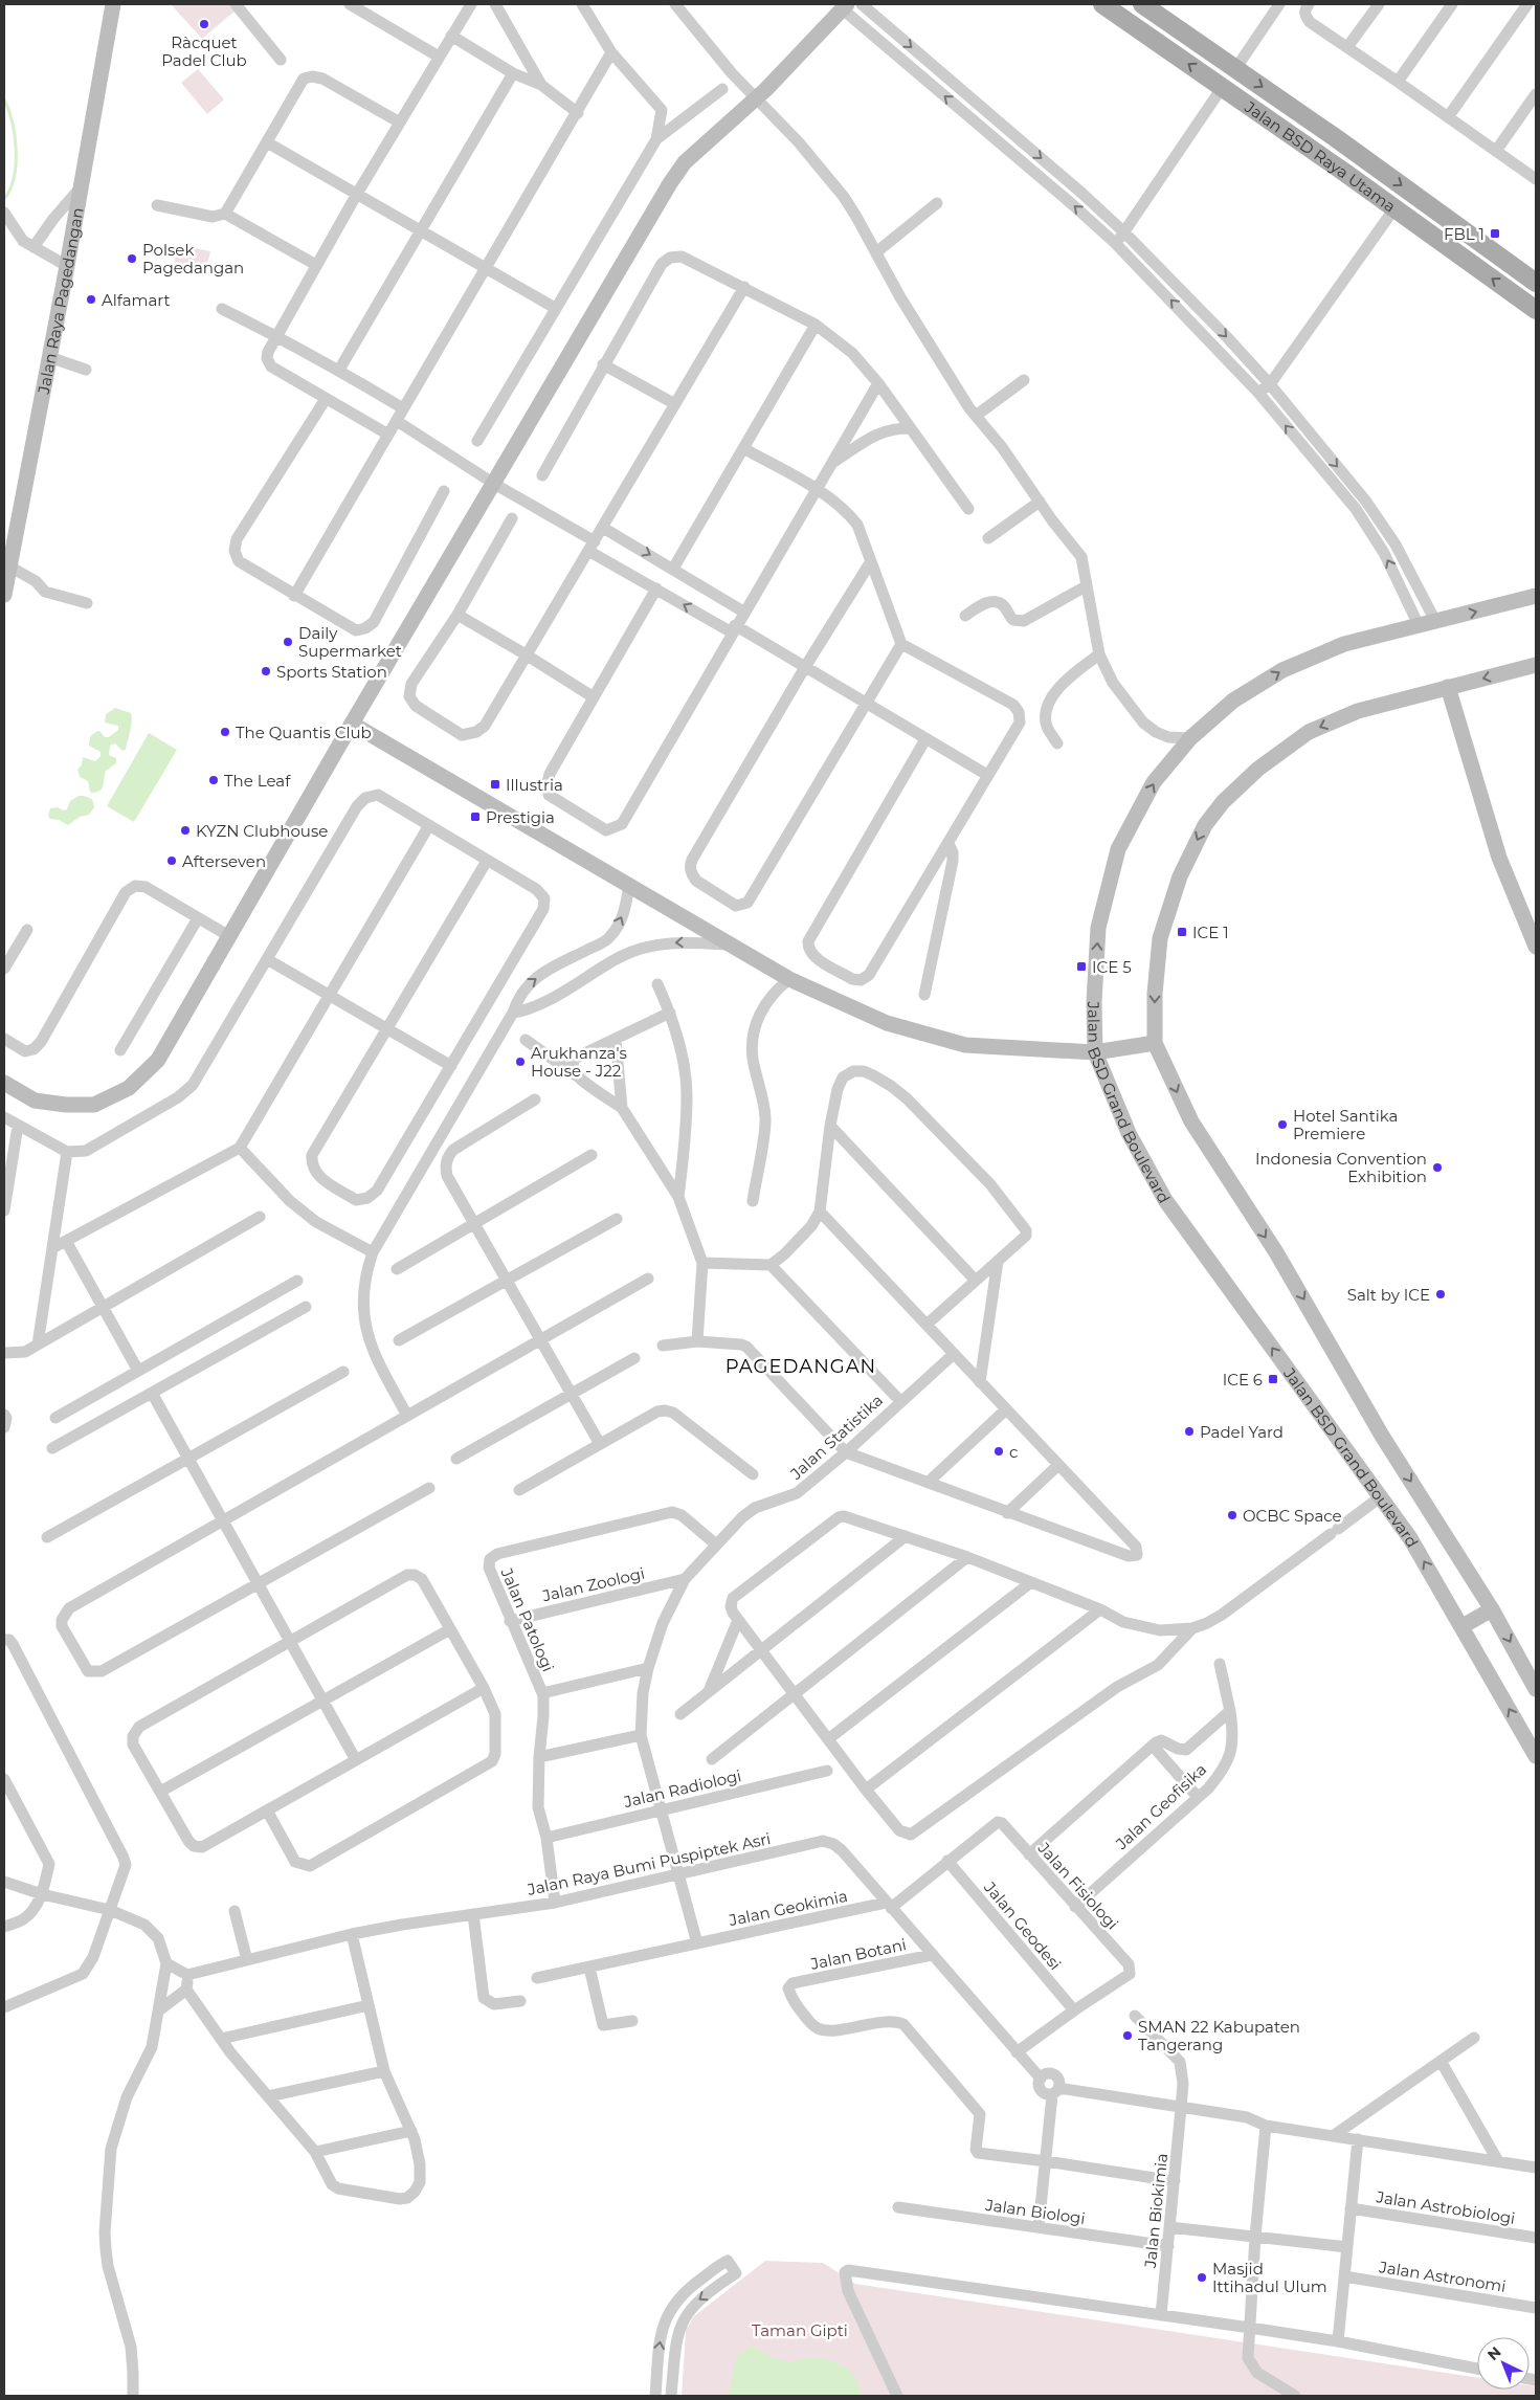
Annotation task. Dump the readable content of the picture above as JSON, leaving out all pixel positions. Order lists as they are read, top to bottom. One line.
{"streets":{"main road":["Jalan BSD Raya Utama"],"street":["Jalan Raya Pagedangan","Jalan BSD Grand Boulevard","Jalan Statistika","Jalan Zoologi","Jalan Patologi","Jalan Radiologi","Jalan Geofisika","Jalan Raya Bumi Puspiptek Asri","Jalan Fisiologi","Jalan Geokimia","Jalan Geodesi","Jalan Botani","Jalan Astrobiologi","Jalan Biokimia","Jalan Biologi","Jalan Astronomi"]},"crossings":[["Jalan Statistika","Jalan Zoologi"],["Jalan Statistika","Jalan Patologi"],["Jalan Statistika","Jalan Radiologi"],["Jalan Statistika","Jalan Raya Bumi Puspiptek Asri"],["Jalan Zoologi","Jalan Patologi"],["Jalan Patologi","Jalan Radiologi"],["Jalan Patologi","Jalan Raya Bumi Puspiptek Asri"],["Jalan Geofisika","Jalan Fisiologi"],["Jalan Raya Bumi Puspiptek Asri","Jalan Fisiologi"],["Jalan Raya Bumi Puspiptek Asri","Jalan Geokimia"],["Jalan Raya Bumi Puspiptek Asri","Jalan Botani"],["Jalan Fisiologi","Jalan Geokimia"],["Jalan Fisiologi","Jalan Geodesi"],["Jalan Biokimia","Jalan Biologi"]],"districts":["PAGEDANGAN"],"parks":["Taman Gipti"],"places":{"other":["Ràcquet Padel Club","Polsek Pagedangan","Alfamart","Daily Supermarket","Sports Station","The Quantis Club","The Leaf","KYZN Clubhouse","Afterseven","Arukhanza's House - J22","Hotel Santika Premiere","Indonesia Convention Exhibition","Salt by ICE","Padel Yard","c","OCBC Space","SMAN 22 Kabupaten Tangerang","Masjid Ittihadul Ulum"],"transit":["FBL 1","Illustria","Prestigia","ICE 1","ICE 5","ICE 6"]},"north":"top left"}
